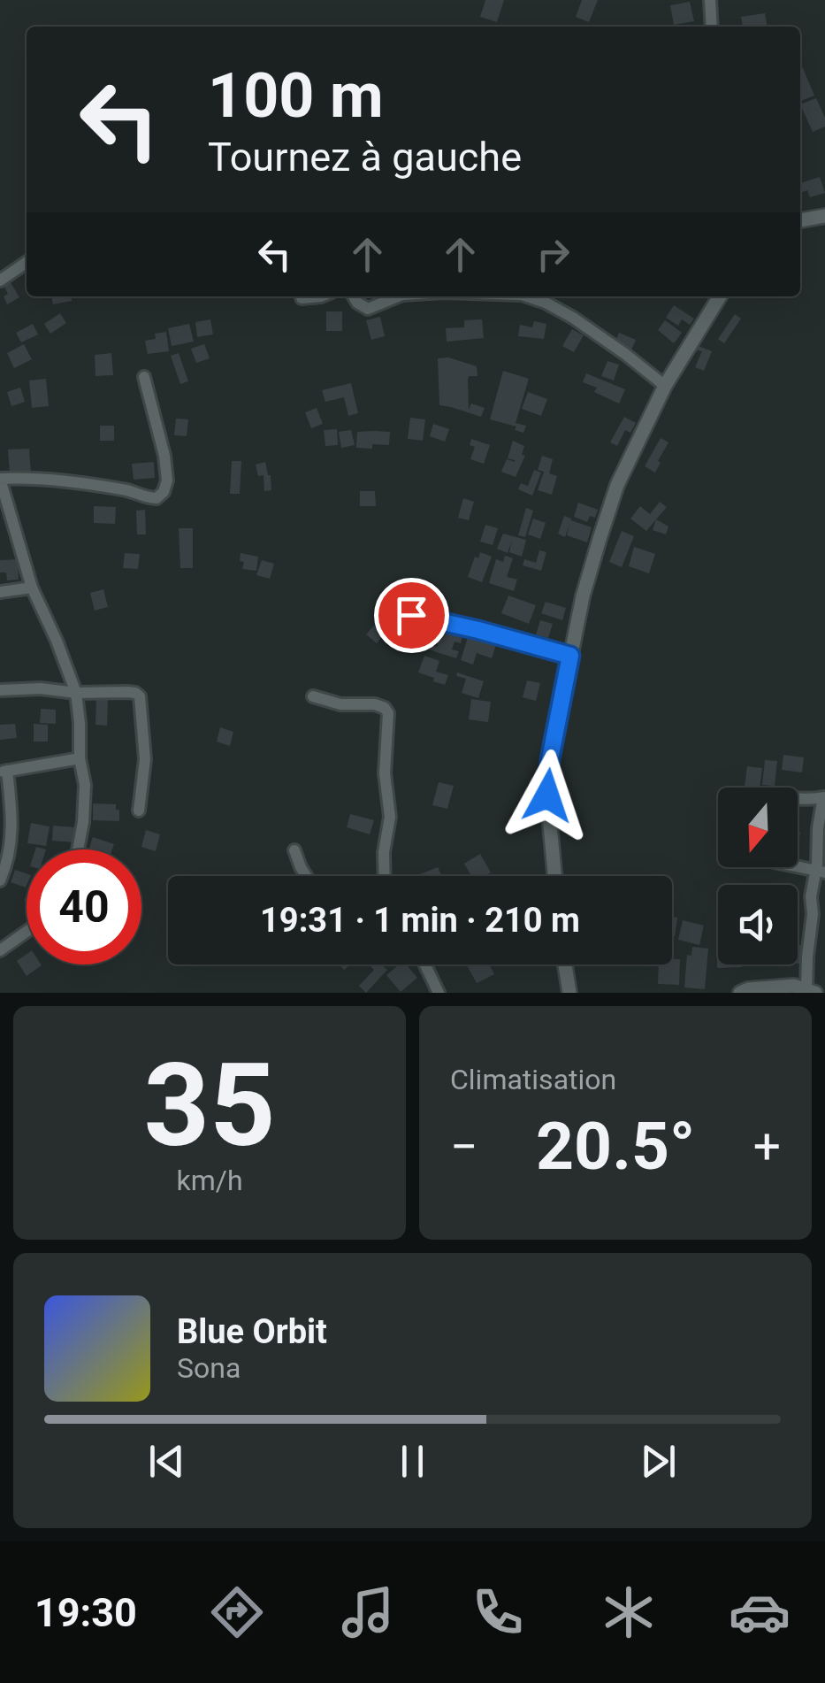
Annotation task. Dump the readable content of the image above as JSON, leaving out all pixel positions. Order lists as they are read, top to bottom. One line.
{"north":"bottom","page":{"turn":["100 m","Tournez à gauche"],"limit":"40","trip":"19:31 · 1 min · 210 m","tile":[["35","km/h"],"Climatisation"],"heat":["−","20.5°","+"],"song":["Blue Orbit","Sona"],"tabs":"19:30"}}
